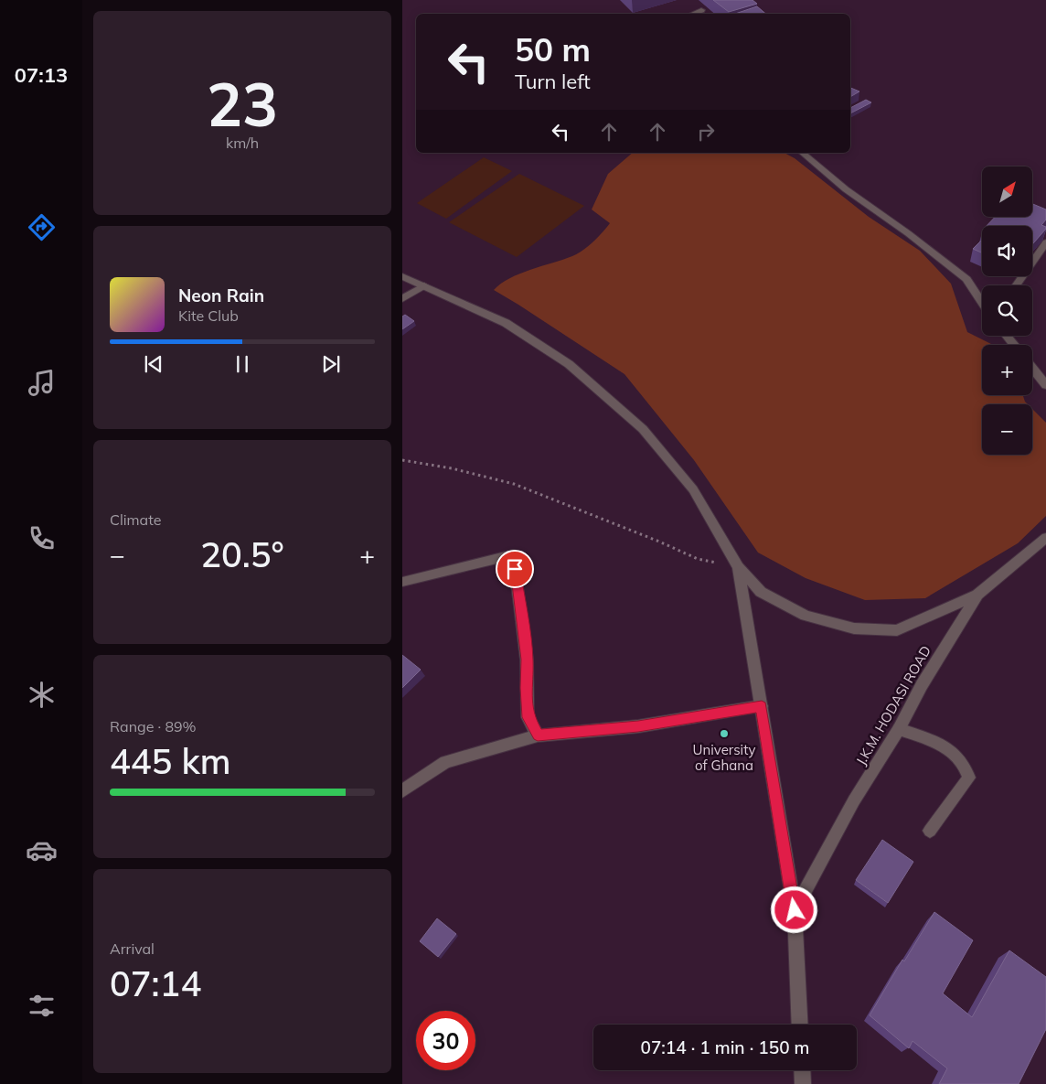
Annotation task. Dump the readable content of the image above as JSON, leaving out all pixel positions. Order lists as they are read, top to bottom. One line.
{"streets":{"street":["J.K.M. HODASI ROAD"]},"places":["University of Ghana"],"north":"top right","page":{"tabs":"07:13","tile":[["23","km/h"],"Climate",["Range · 89%","445 km"],["Arrival","07:14"]],"turn":["50 m","Turn left"],"map_buttons":["+","−"],"song":["Neon Rain","Kite Club"],"heat":["−","20.5°","+"],"limit":"30","trip":"07:14 · 1 min · 150 m"}}
